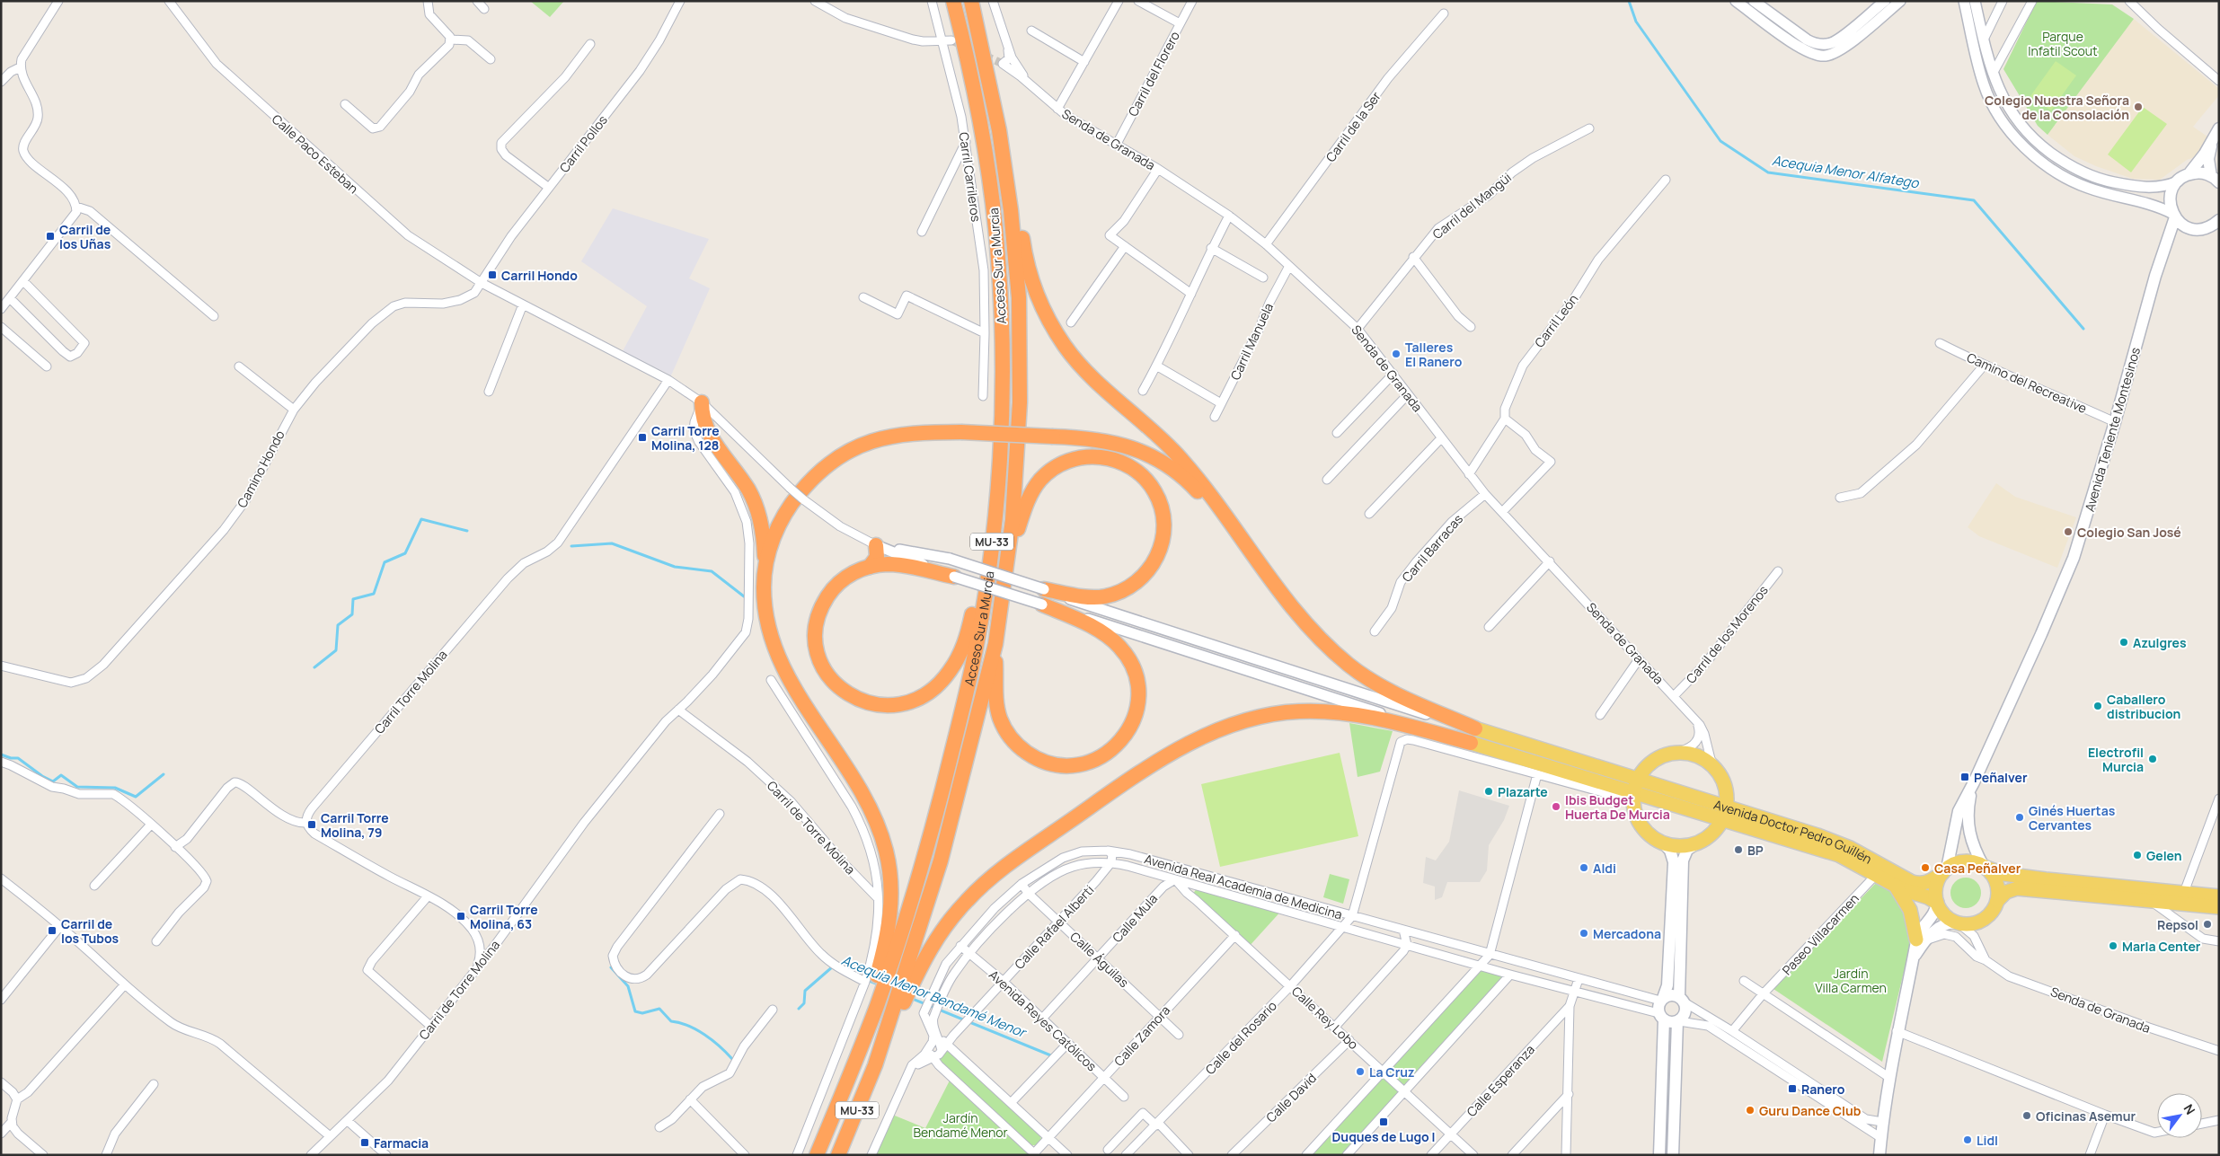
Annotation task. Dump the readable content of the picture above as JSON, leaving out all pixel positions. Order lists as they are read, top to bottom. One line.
{"streets":{"highway":["Acceso Sur a Murcia","MU-33"],"main road":["Avenida Teniente Montesinos","Avenida Doctor Pedro Guillén"],"street":["Carril del Florero","Carril de la Ser","Senda de Granada","Carril Pollos","Calle Paco Esteban","Carril Carrileros","Carril del Mangüi","Carril León","Carril Manuela","Camino del Recreative","Camino Hondo","Carril Barracas","Carril de los Morenos","Carril Torre Molina","Carril de Torre Molina","Avenida Real Academia de Medicina","Calle Mula","Calle Rafael Alberti","Paseo Villacarmen","Calle Águilas","Calle Rey Lobo","Avenida Reyes Católicos","Calle Zamora","Calle del Rosario","Calle Esperanza","Calle David"]},"crossings":[["Carril del Florero","Senda de Granada"],["Carril de la Ser","Senda de Granada"],["Senda de Granada","Carril del Mangüi"],["Senda de Granada","Carril León"],["Senda de Granada","Carril Manuela"],["Senda de Granada","Carril Barracas"],["Senda de Granada","Carril de los Morenos"],["Carril Pollos","Calle Paco Esteban"],["Carril Pollos","Camino Hondo"],["Calle Paco Esteban","Camino Hondo"],["Calle Paco Esteban","Carril Torre Molina"],["Calle Paco Esteban","Carril de Torre Molina"],["Camino del Recreative","Avenida Teniente Montesinos"],["Avenida Teniente Montesinos","Avenida Doctor Pedro Guillén"],["Avenida Doctor Pedro Guillén","Paseo Villacarmen"],["Avenida Real Academia de Medicina","Calle Mula"],["Avenida Real Academia de Medicina","Calle Rafael Alberti"],["Avenida Real Academia de Medicina","Calle Águilas"],["Avenida Real Academia de Medicina","Calle Rey Lobo"],["Avenida Real Academia de Medicina","Avenida Reyes Católicos"],["Avenida Real Academia de Medicina","Calle del Rosario"],["Calle Mula","Calle Águilas"],["Calle Mula","Calle Rey Lobo"],["Calle Mula","Avenida Reyes Católicos"],["Calle Rafael Alberti","Calle Águilas"],["Calle Rafael Alberti","Avenida Reyes Católicos"],["Calle Águilas","Calle Zamora"],["Calle Rey Lobo","Calle Zamora"],["Calle Rey Lobo","Calle del Rosario"],["Calle Rey Lobo","Calle Esperanza"],["Calle Rey Lobo","Calle David"],["Avenida Reyes Católicos","Calle Zamora"]],"water":["Acequia Menor Alfatego","Acequia Menor Bendamé Menor"],"parks":["Parque Infatil Scout","Jardín Villa Carmen","Jardín Bendamé Menor"],"places":{"other":["Colegio Nuestra Señora de la Consolación","Talleres El Ranero","Colegio San José","Azulgres","Caballero distribucion","Electrofil Murcia","Plazarte","Ibis Budget Huerta De Murcia","Ginés Huertas Cervantes","BP","Gelen","Aldi","Casa Peñalver","Repsol","Mercadona","Marla Center","La Cruz","Guru Dance Club","Oficinas Asemur","Lidl"],"transit":["Carril de los Uñas","Carril Hondo","Carril Torre Molina, 128","Peñalver","Carril Torre Molina, 79","Carril Torre Molina, 63","Carril de los Tubos","Ranero","Duques de Lugo I","Farmacia"]},"north":"top right"}
